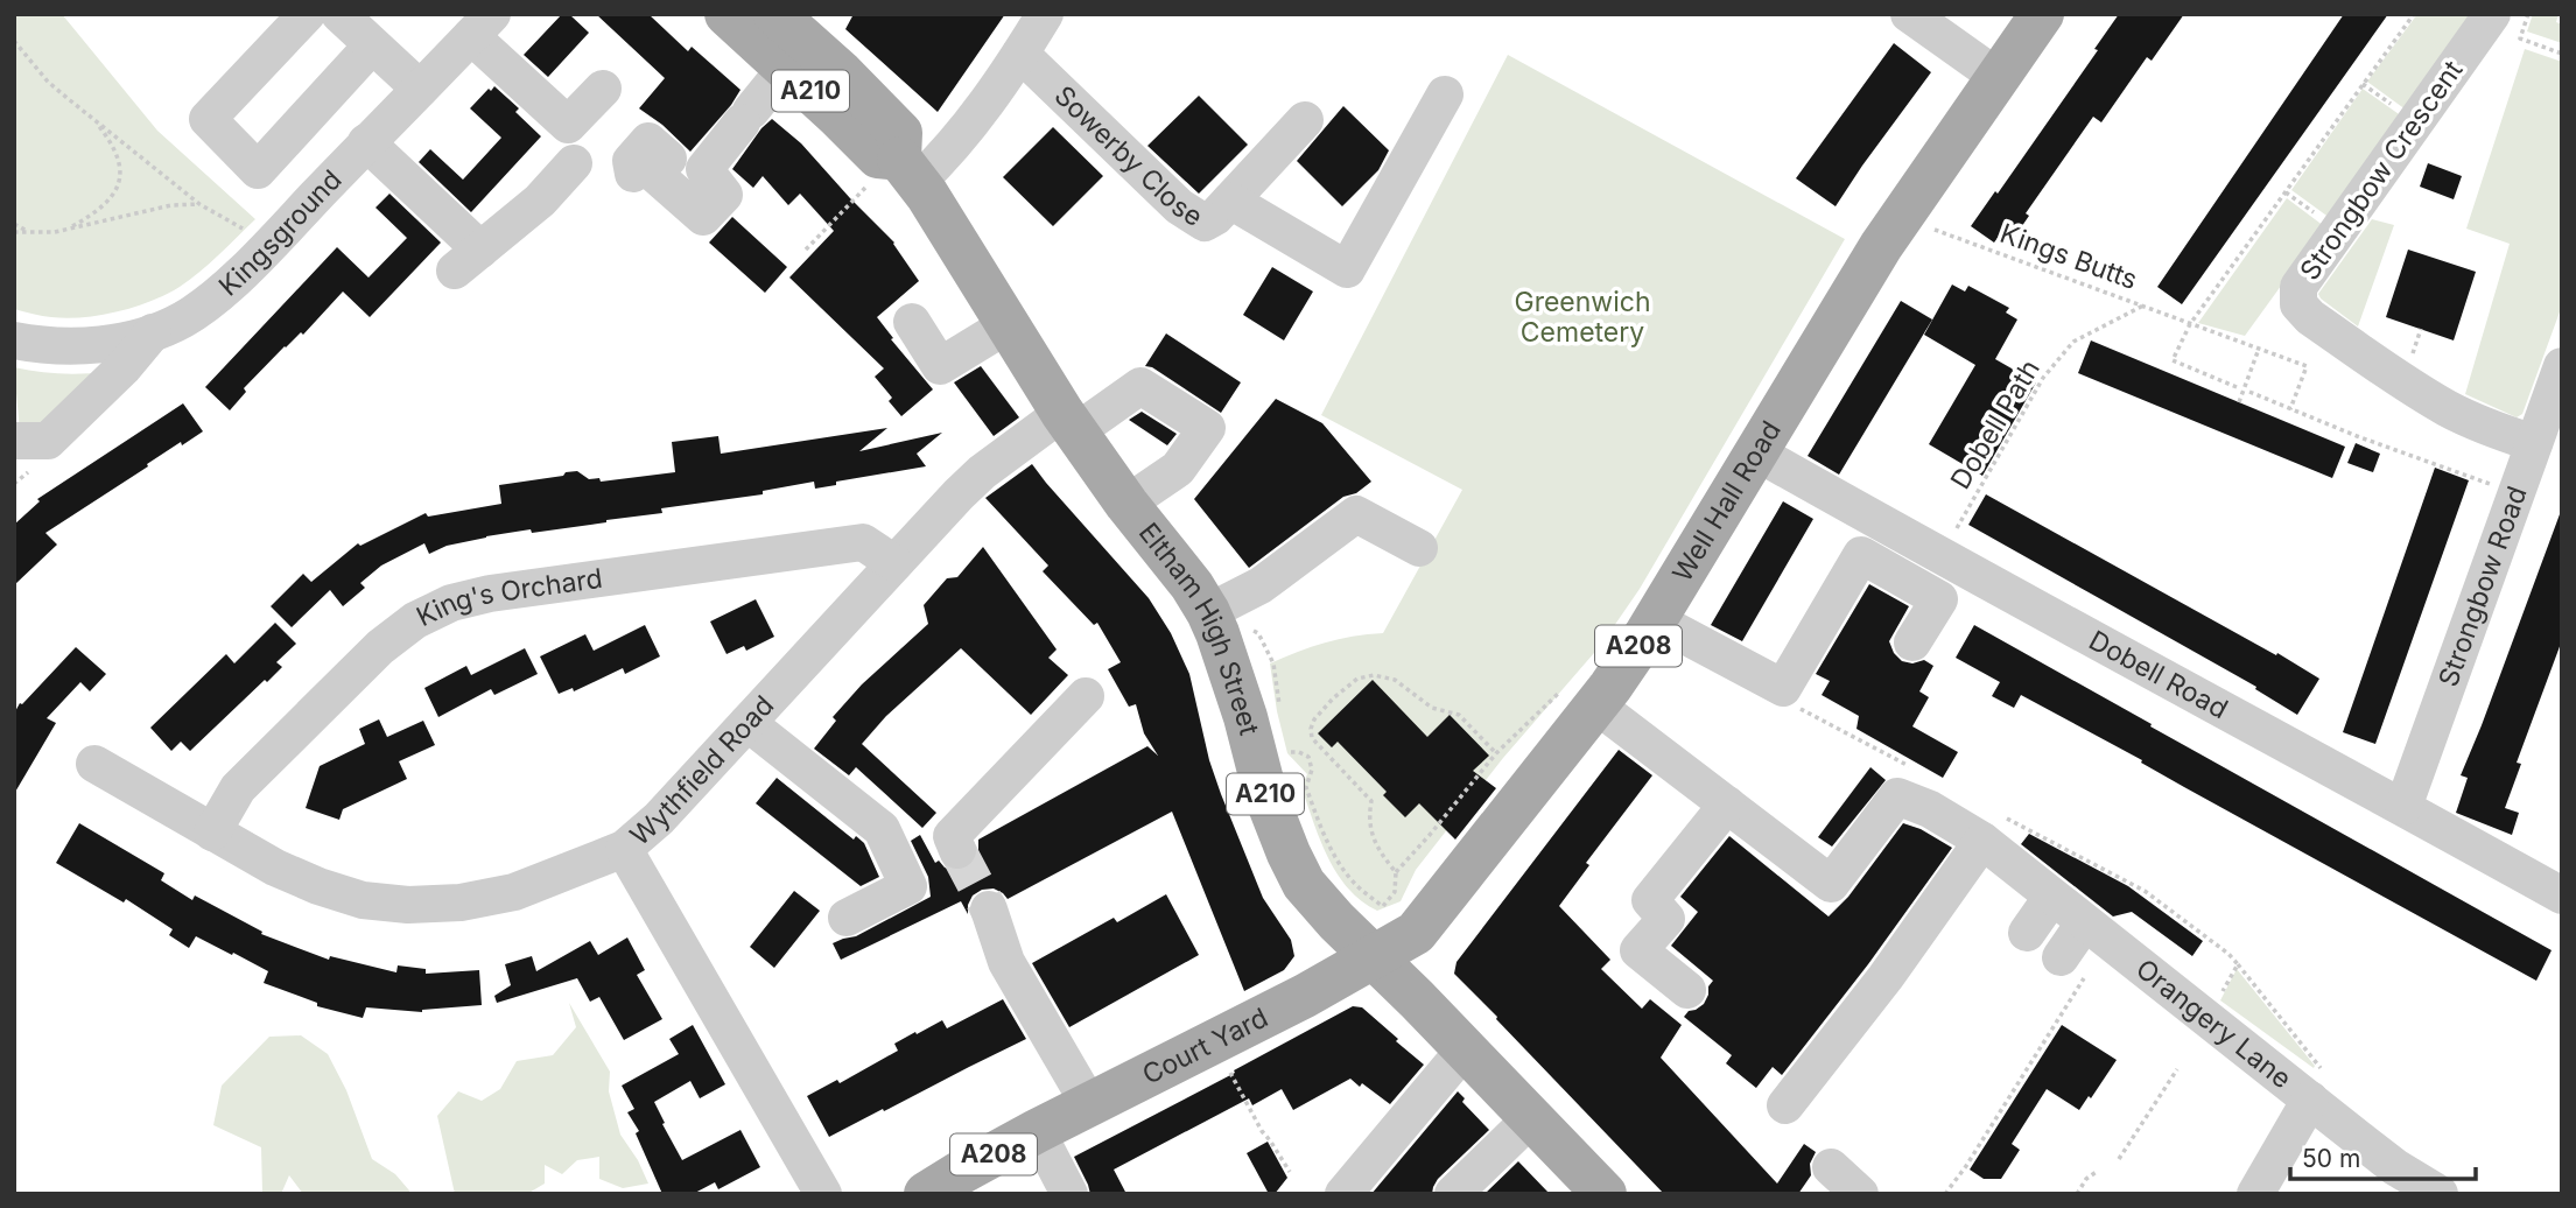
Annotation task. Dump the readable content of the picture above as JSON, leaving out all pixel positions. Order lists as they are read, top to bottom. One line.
{"streets":{"main road":["A210","Well Hall Road","Eltham High Street","A208","Court Yard"],"street":["Sowerby Close","Strongbow Crescent","Kingsground","Strongbow Road","King's Orchard","Dobell Road","Wythfield Road","Orangery Lane"],"path":["Kings Butts","Dobell Path"]},"crossings":[["A210","Eltham High Street"],["Strongbow Crescent","Strongbow Road"],["Kings Butts","Dobell Path"],["Dobell Path","Dobell Road"],["Well Hall Road","Eltham High Street"],["Well Hall Road","Dobell Road"],["Well Hall Road","Court Yard"],["Strongbow Road","Dobell Road"],["King's Orchard","Wythfield Road"],["Eltham High Street","Wythfield Road"],["Eltham High Street","Court Yard"],["A208","Court Yard"]],"parks":["Greenwich Cemetery"],"scale_bar":"50 m"}
